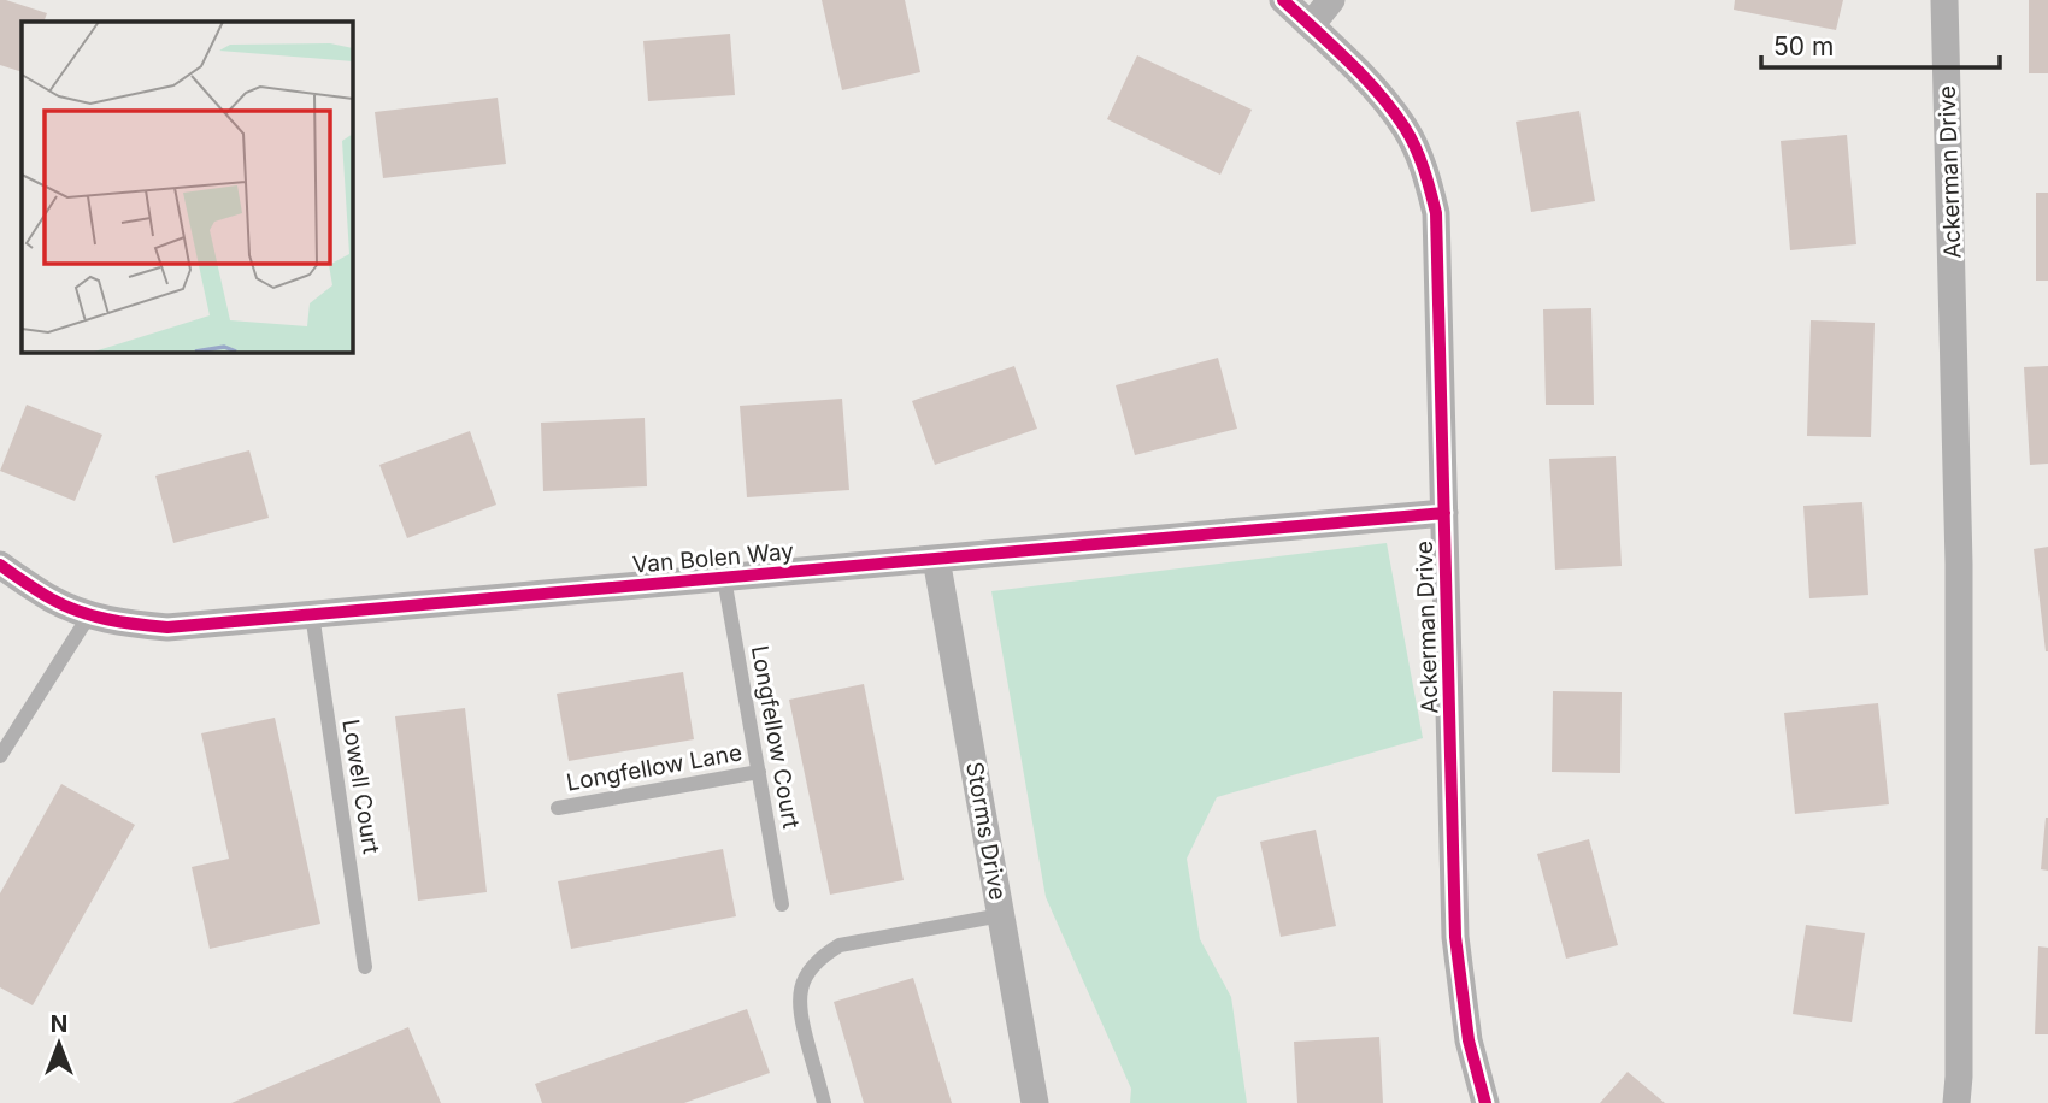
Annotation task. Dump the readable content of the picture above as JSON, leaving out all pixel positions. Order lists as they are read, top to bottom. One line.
{"streets":{"street":["Ackerman Drive","Van Bolen Way","Storms Drive"],"lane":["Longfellow Court","Longfellow Lane","Lowell Court"]},"crossings":[["Ackerman Drive","Van Bolen Way"],["Van Bolen Way","Longfellow Court"],["Van Bolen Way","Lowell Court"],["Van Bolen Way","Storms Drive"],["Longfellow Court","Longfellow Lane"]],"scale_bar":"50 m","north":"top"}
